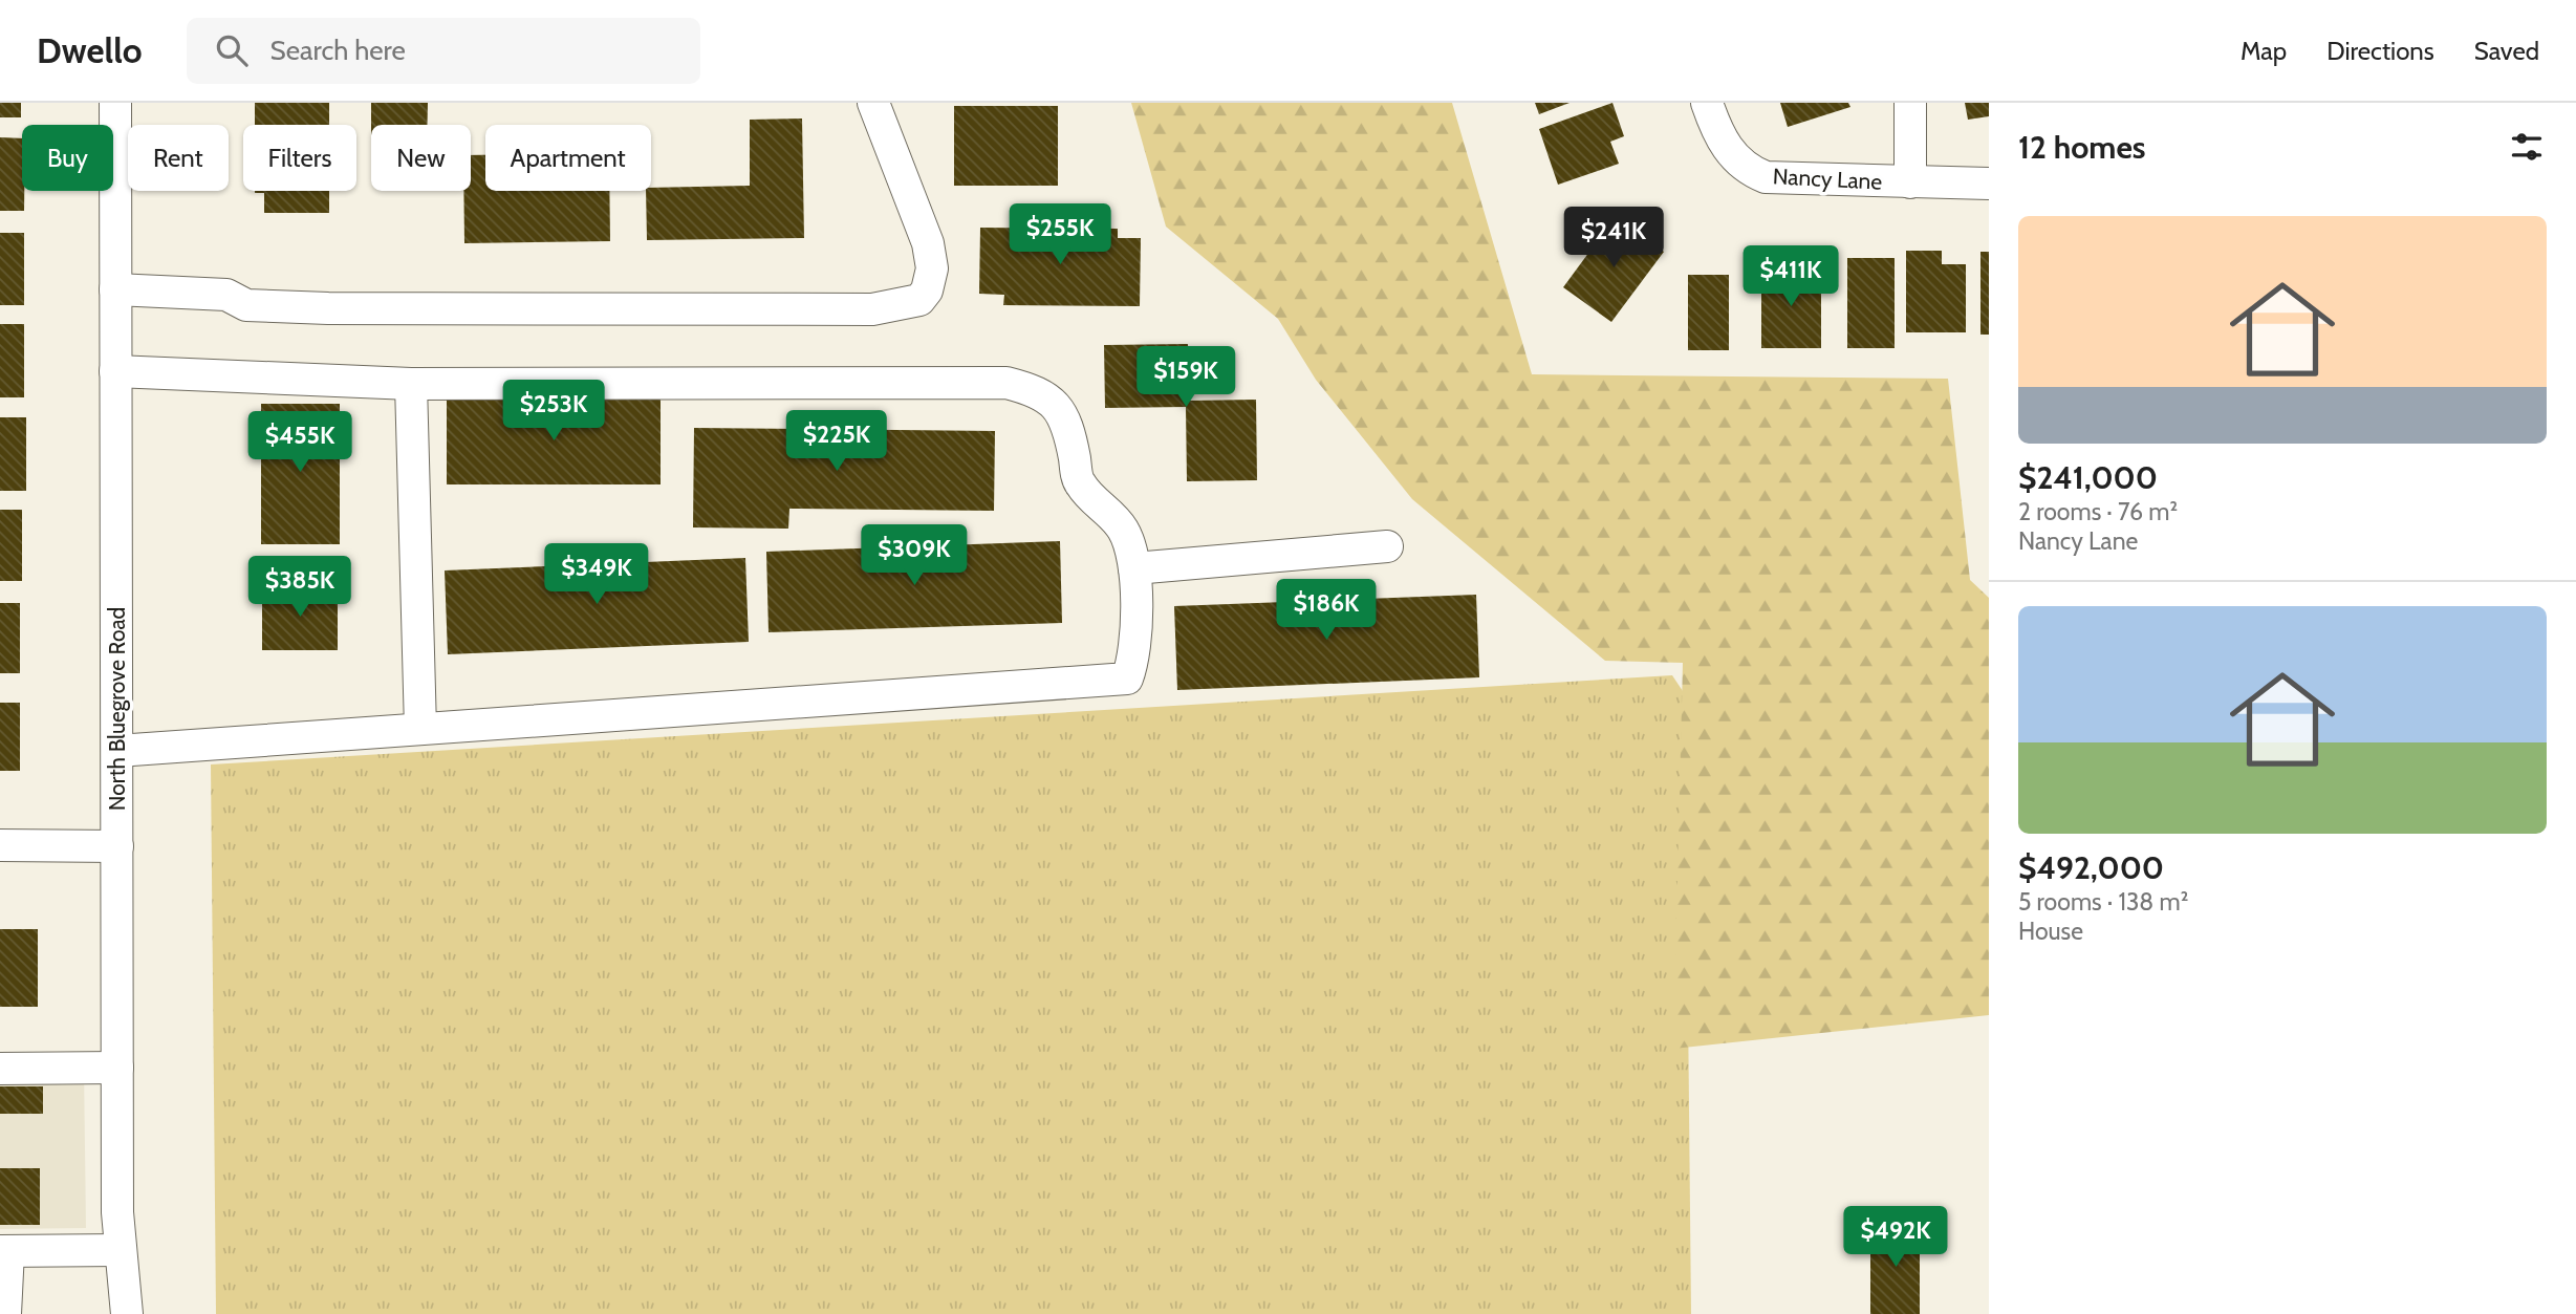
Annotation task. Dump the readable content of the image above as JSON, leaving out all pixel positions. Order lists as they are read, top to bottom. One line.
{"streets":{"street":["Nancy Lane","North Bluegrove Road"]},"page":{"header":"Dwello","search":"Search here","nav":["Map","Directions","Saved"],"heading":"12 homes","chip":["Buy","Rent","Filters","New","Apartment"],"list":[{"name":"$241,000","note":"2 rooms · 76 m² · Nancy Lane"},{"name":"$492,000","note":"5 rooms · 138 m² · House"}],"price":["$255K","$241K","$411K","$159K","$253K","$225K","$455K","$309K","$349K","$385K","$186K","$492K"]}}
